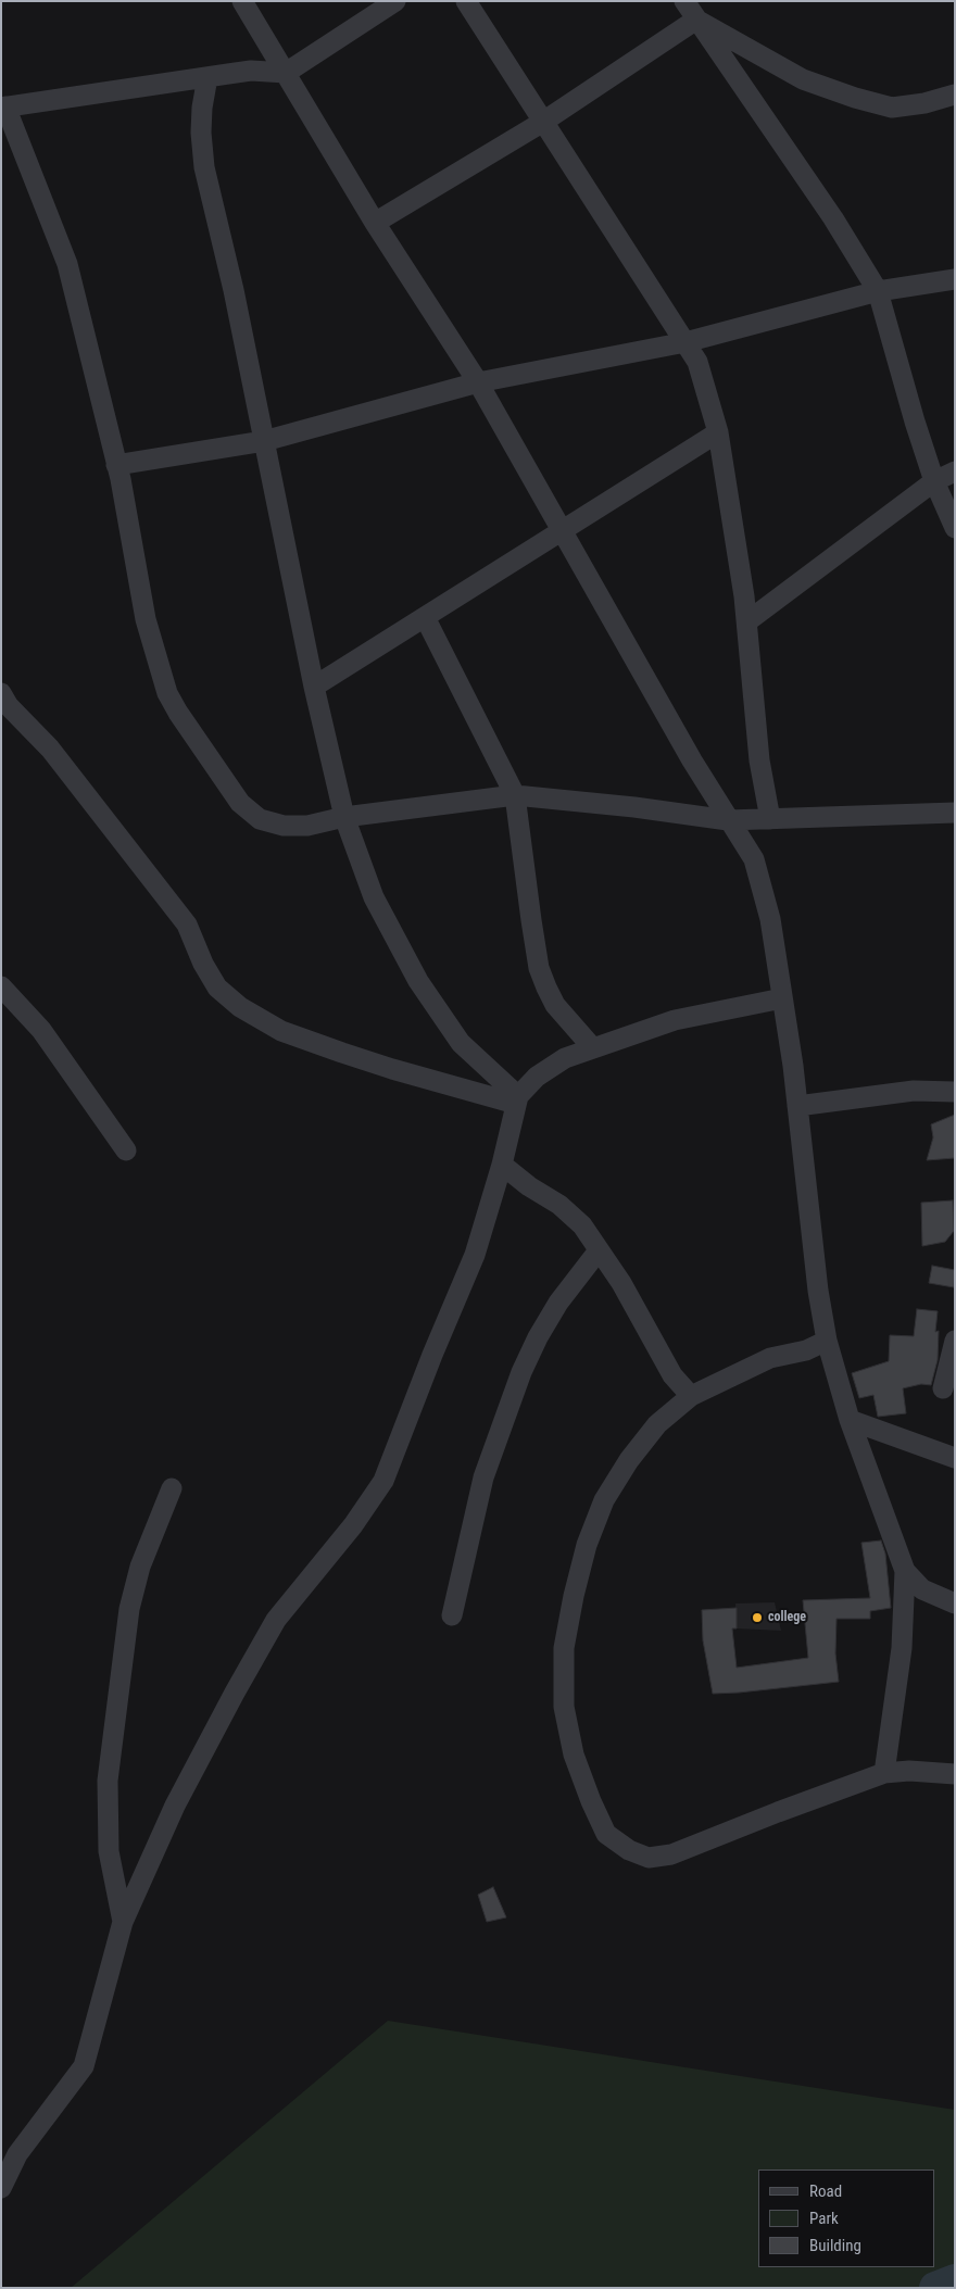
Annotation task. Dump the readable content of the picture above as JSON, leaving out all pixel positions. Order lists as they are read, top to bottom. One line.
{"places":["college"],"legend":["Road","Park","Building"]}
